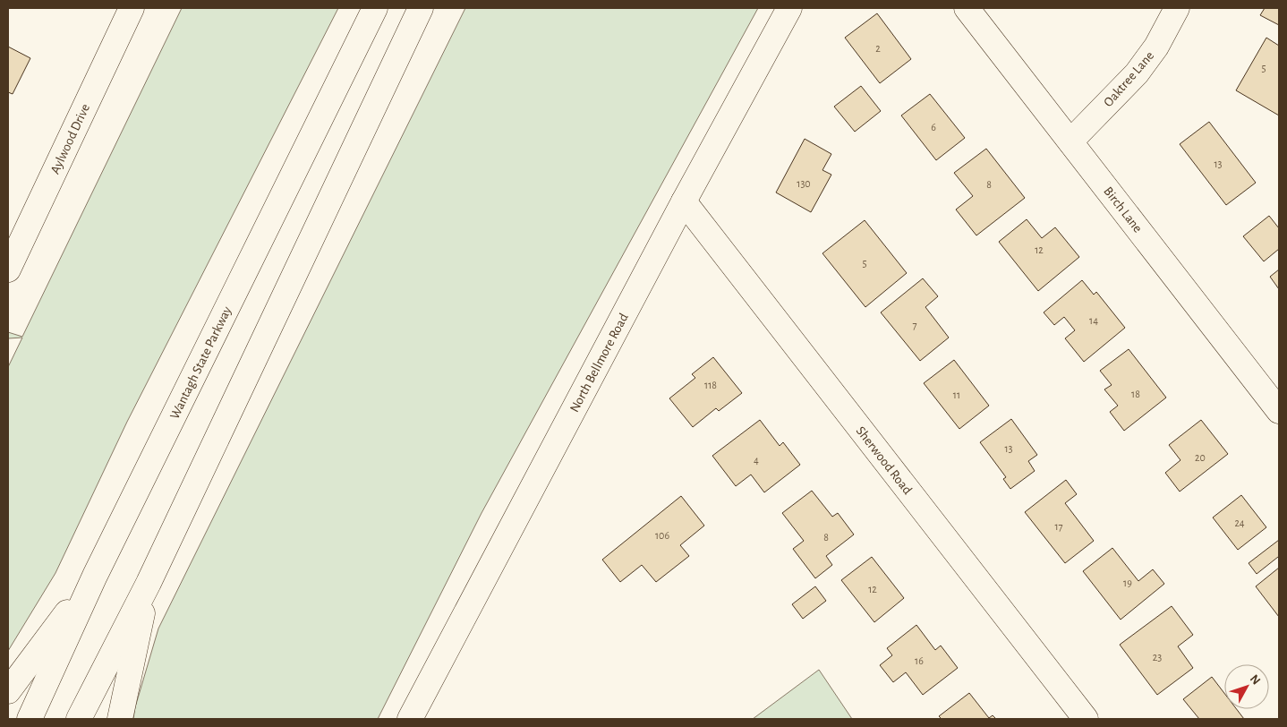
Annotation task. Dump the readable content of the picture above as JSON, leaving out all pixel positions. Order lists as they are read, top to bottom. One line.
{"streets":{"main road":["Oaktree Lane","Aylwood Drive","Birch Lane","Wantagh State Parkway","North Bellmore Road","Sherwood Road"]},"crossings":[["Oaktree Lane","Birch Lane"],["North Bellmore Road","Sherwood Road"]],"house_numbers":["2","5","6","13","130","8","12","5","14","7","118","18","11","13","20","4","24","17","106","8","19","12","23","16"],"north":"top right"}
